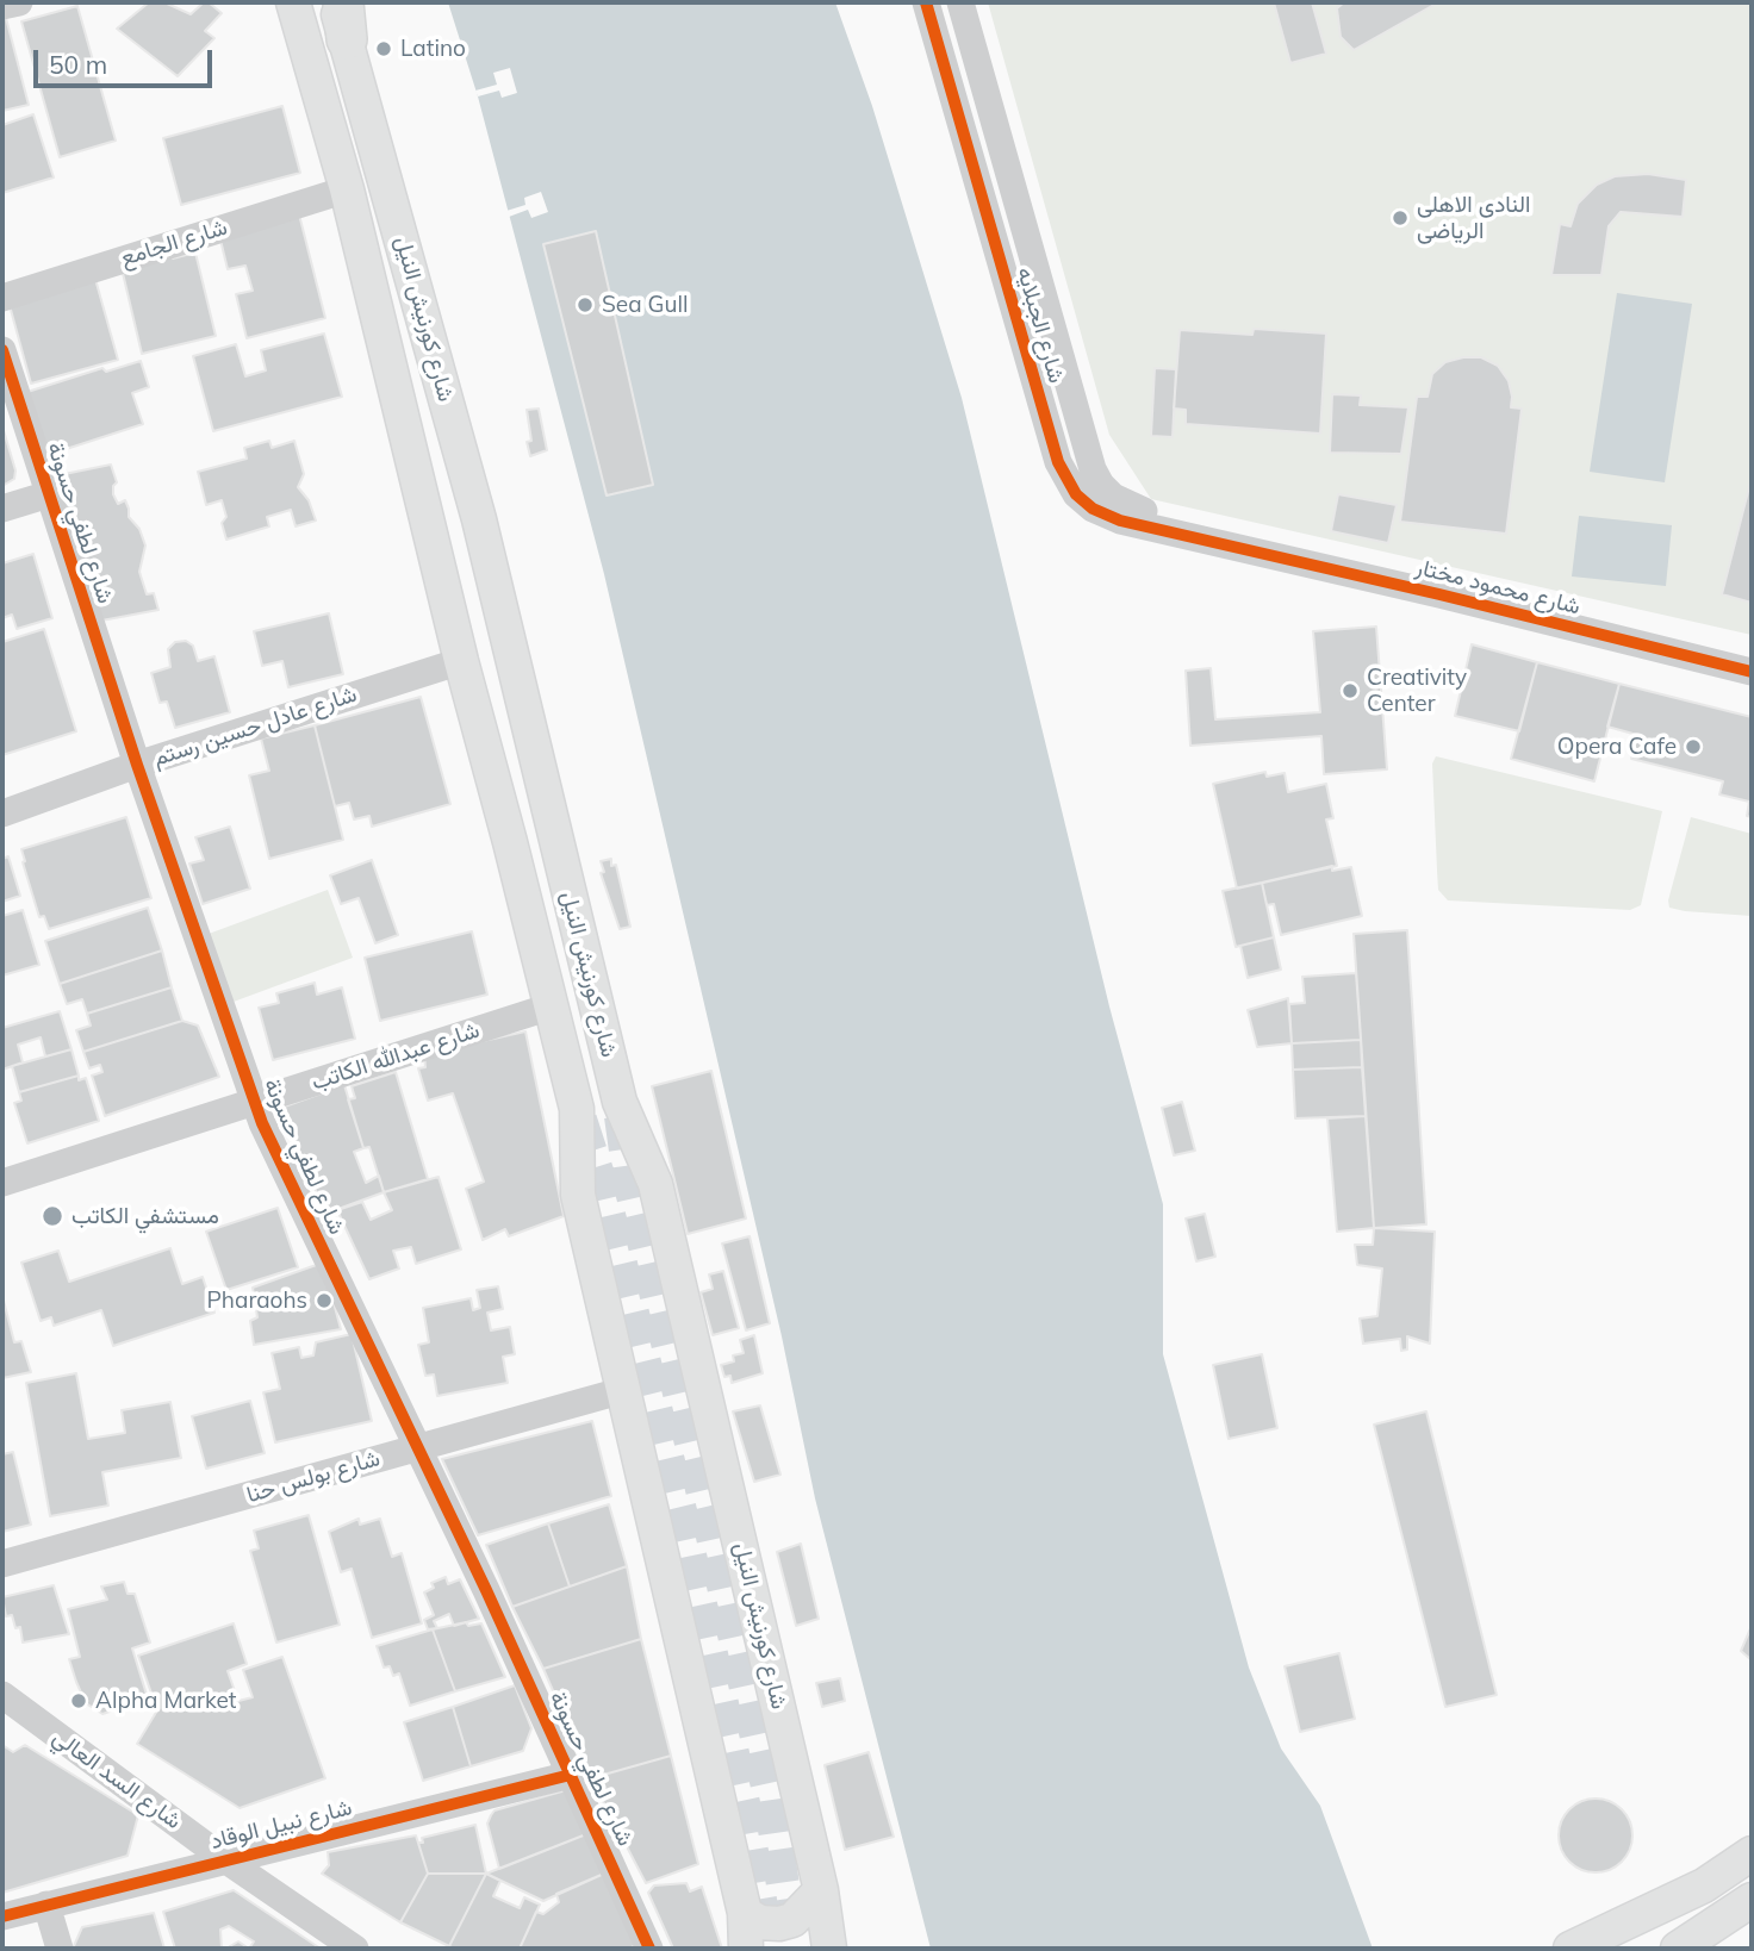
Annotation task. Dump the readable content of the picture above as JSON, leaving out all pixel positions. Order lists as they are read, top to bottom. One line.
{"streets":{"main road":["شارع كورنيش النيل"],"street":["شارع الجامع","شارع الجبلايه","شارع لطفي حسونة","شارع محمود مختار","شارع عادل حسين رستم","شارع عبدالله الكاتب","شارع بولس حنا","شارع السد العالي","شارع نبيل الوقاد"]},"crossings":[["شارع الجامع","شارع كورنيش النيل"],["شارع كورنيش النيل","شارع عادل حسين رستم"],["شارع كورنيش النيل","شارع عبدالله الكاتب"],["شارع كورنيش النيل","شارع بولس حنا"],["شارع الجبلايه","شارع محمود مختار"],["شارع لطفي حسونة","شارع عادل حسين رستم"],["شارع لطفي حسونة","شارع عبدالله الكاتب"],["شارع لطفي حسونة","شارع بولس حنا"],["شارع لطفي حسونة","شارع نبيل الوقاد"],["شارع السد العالي","شارع نبيل الوقاد"]],"places":["Latino","النادى الاهلى الرياضى","Sea Gull","Creativity Center","Opera Cafe","مستشفي الكاتب","Pharaohs","Alpha Market"],"scale_bar":"50 m"}
